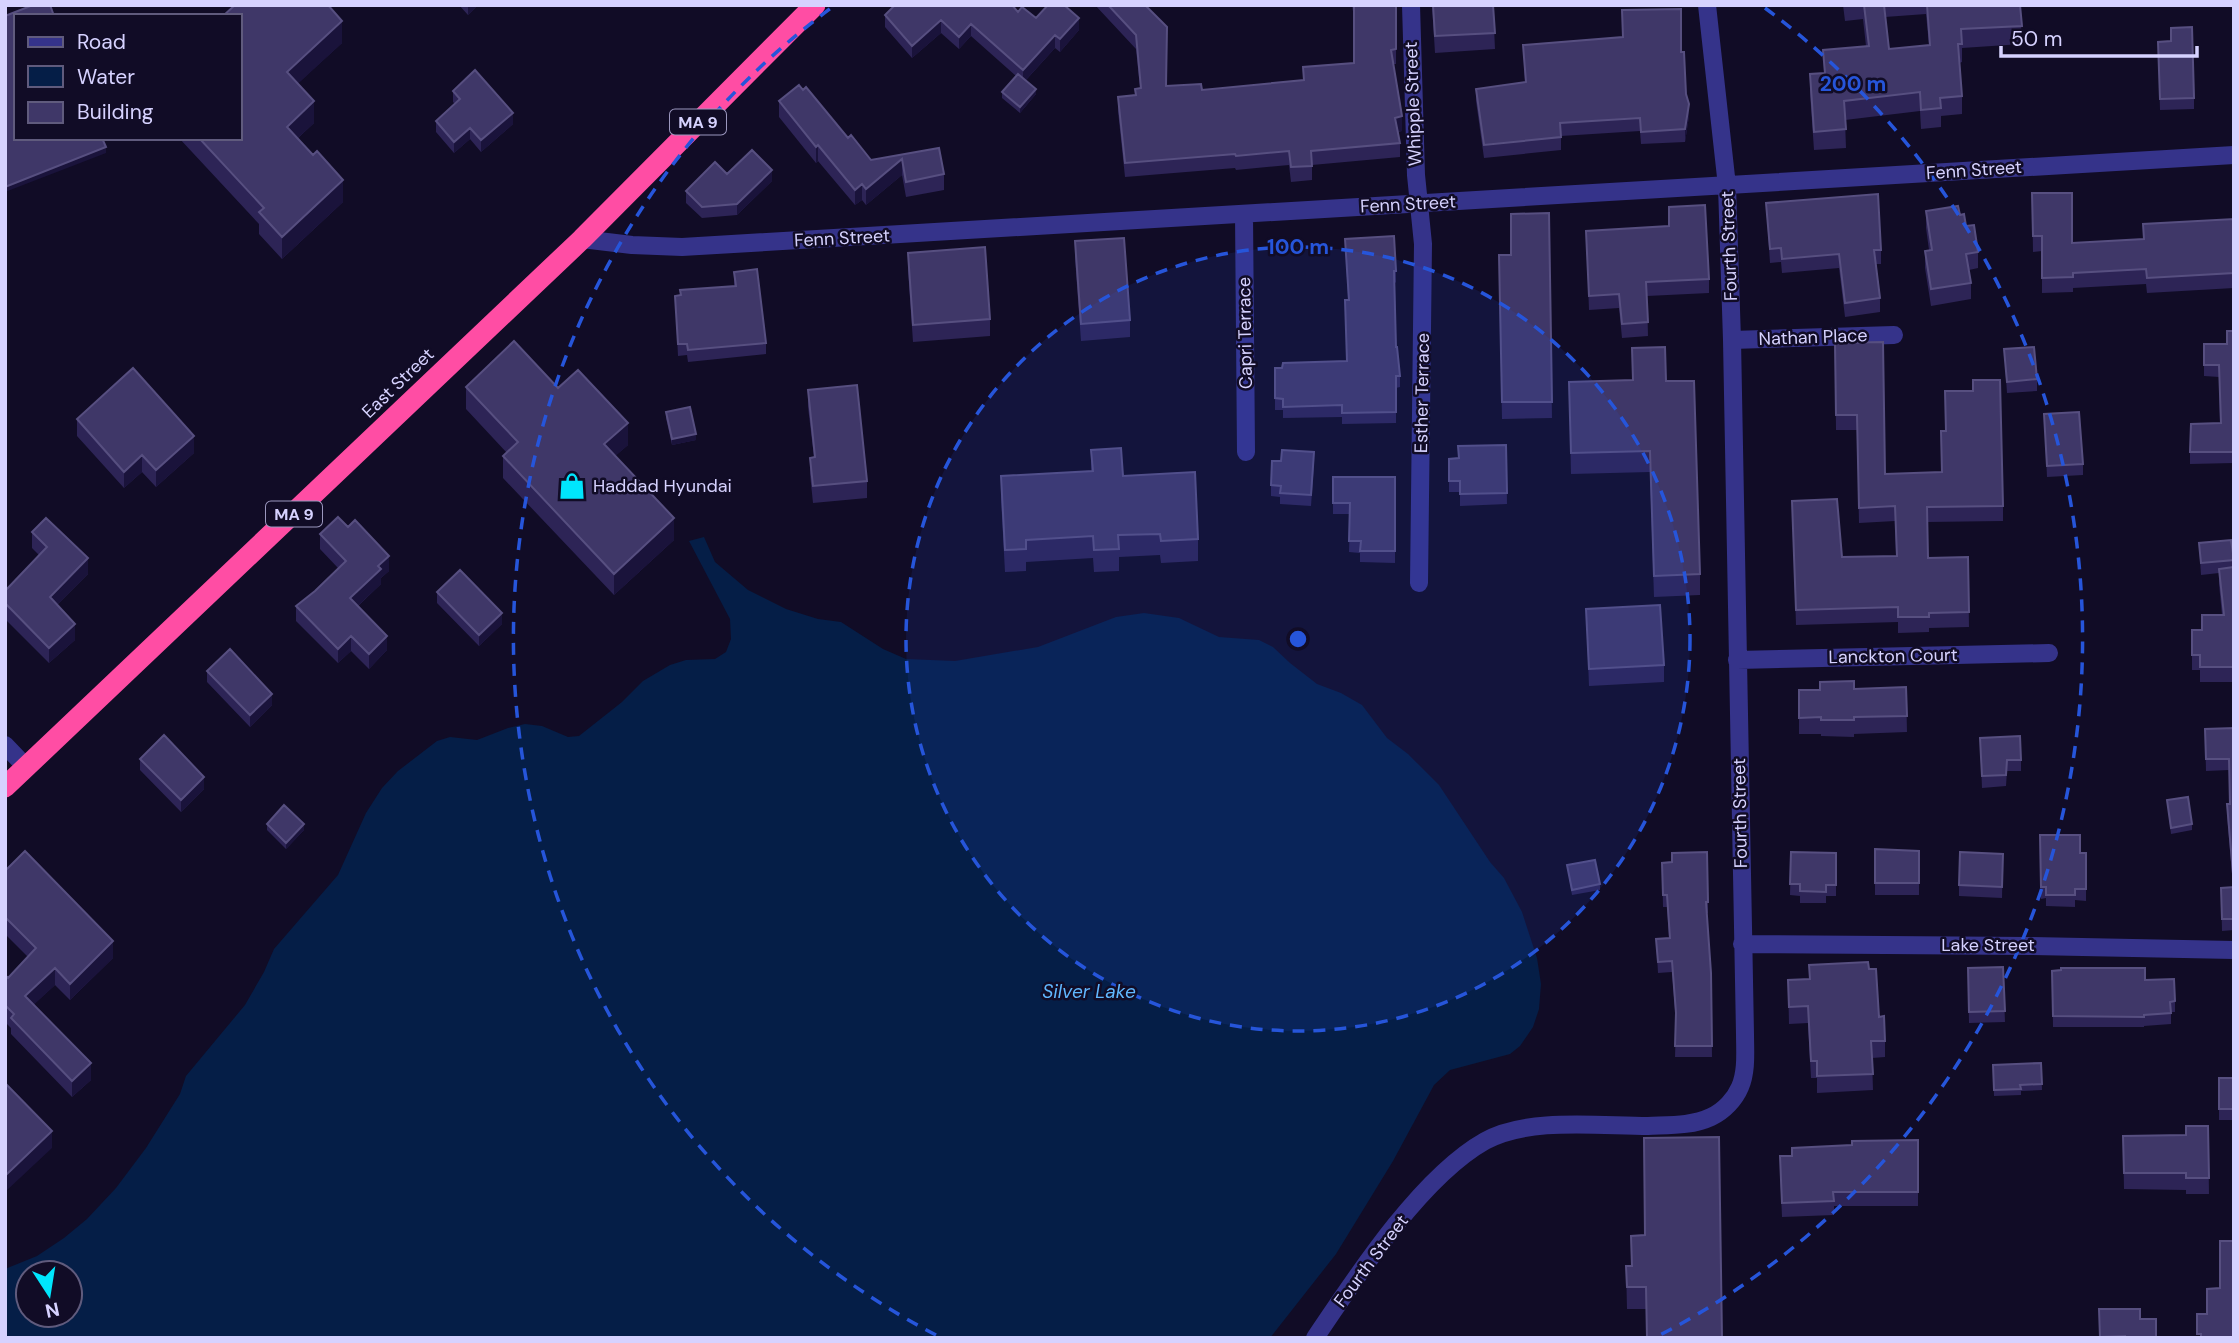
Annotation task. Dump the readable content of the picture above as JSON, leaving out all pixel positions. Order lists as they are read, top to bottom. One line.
{"streets":{"highway":["MA 9","East Street"],"street":["Whipple Street","Fenn Street","Fourth Street","Capri Terrace","Nathan Place","Esther Terrace","Lanckton Court","Lake Street"]},"crossings":[["Whipple Street","Fenn Street"],["Whipple Street","Esther Terrace"],["Fenn Street","Fourth Street"],["Fenn Street","Capri Terrace"],["Fenn Street","East Street"],["Fenn Street","Esther Terrace"],["Fourth Street","Nathan Place"],["Fourth Street","Lanckton Court"],["Fourth Street","Lake Street"]],"water":["Silver Lake"],"places":{"shop":["Haddad Hyundai"]},"legend":["Road","Water","Building"],"scale_bar":"50 m","north":"bottom","rings":["200 m","100 m"]}
